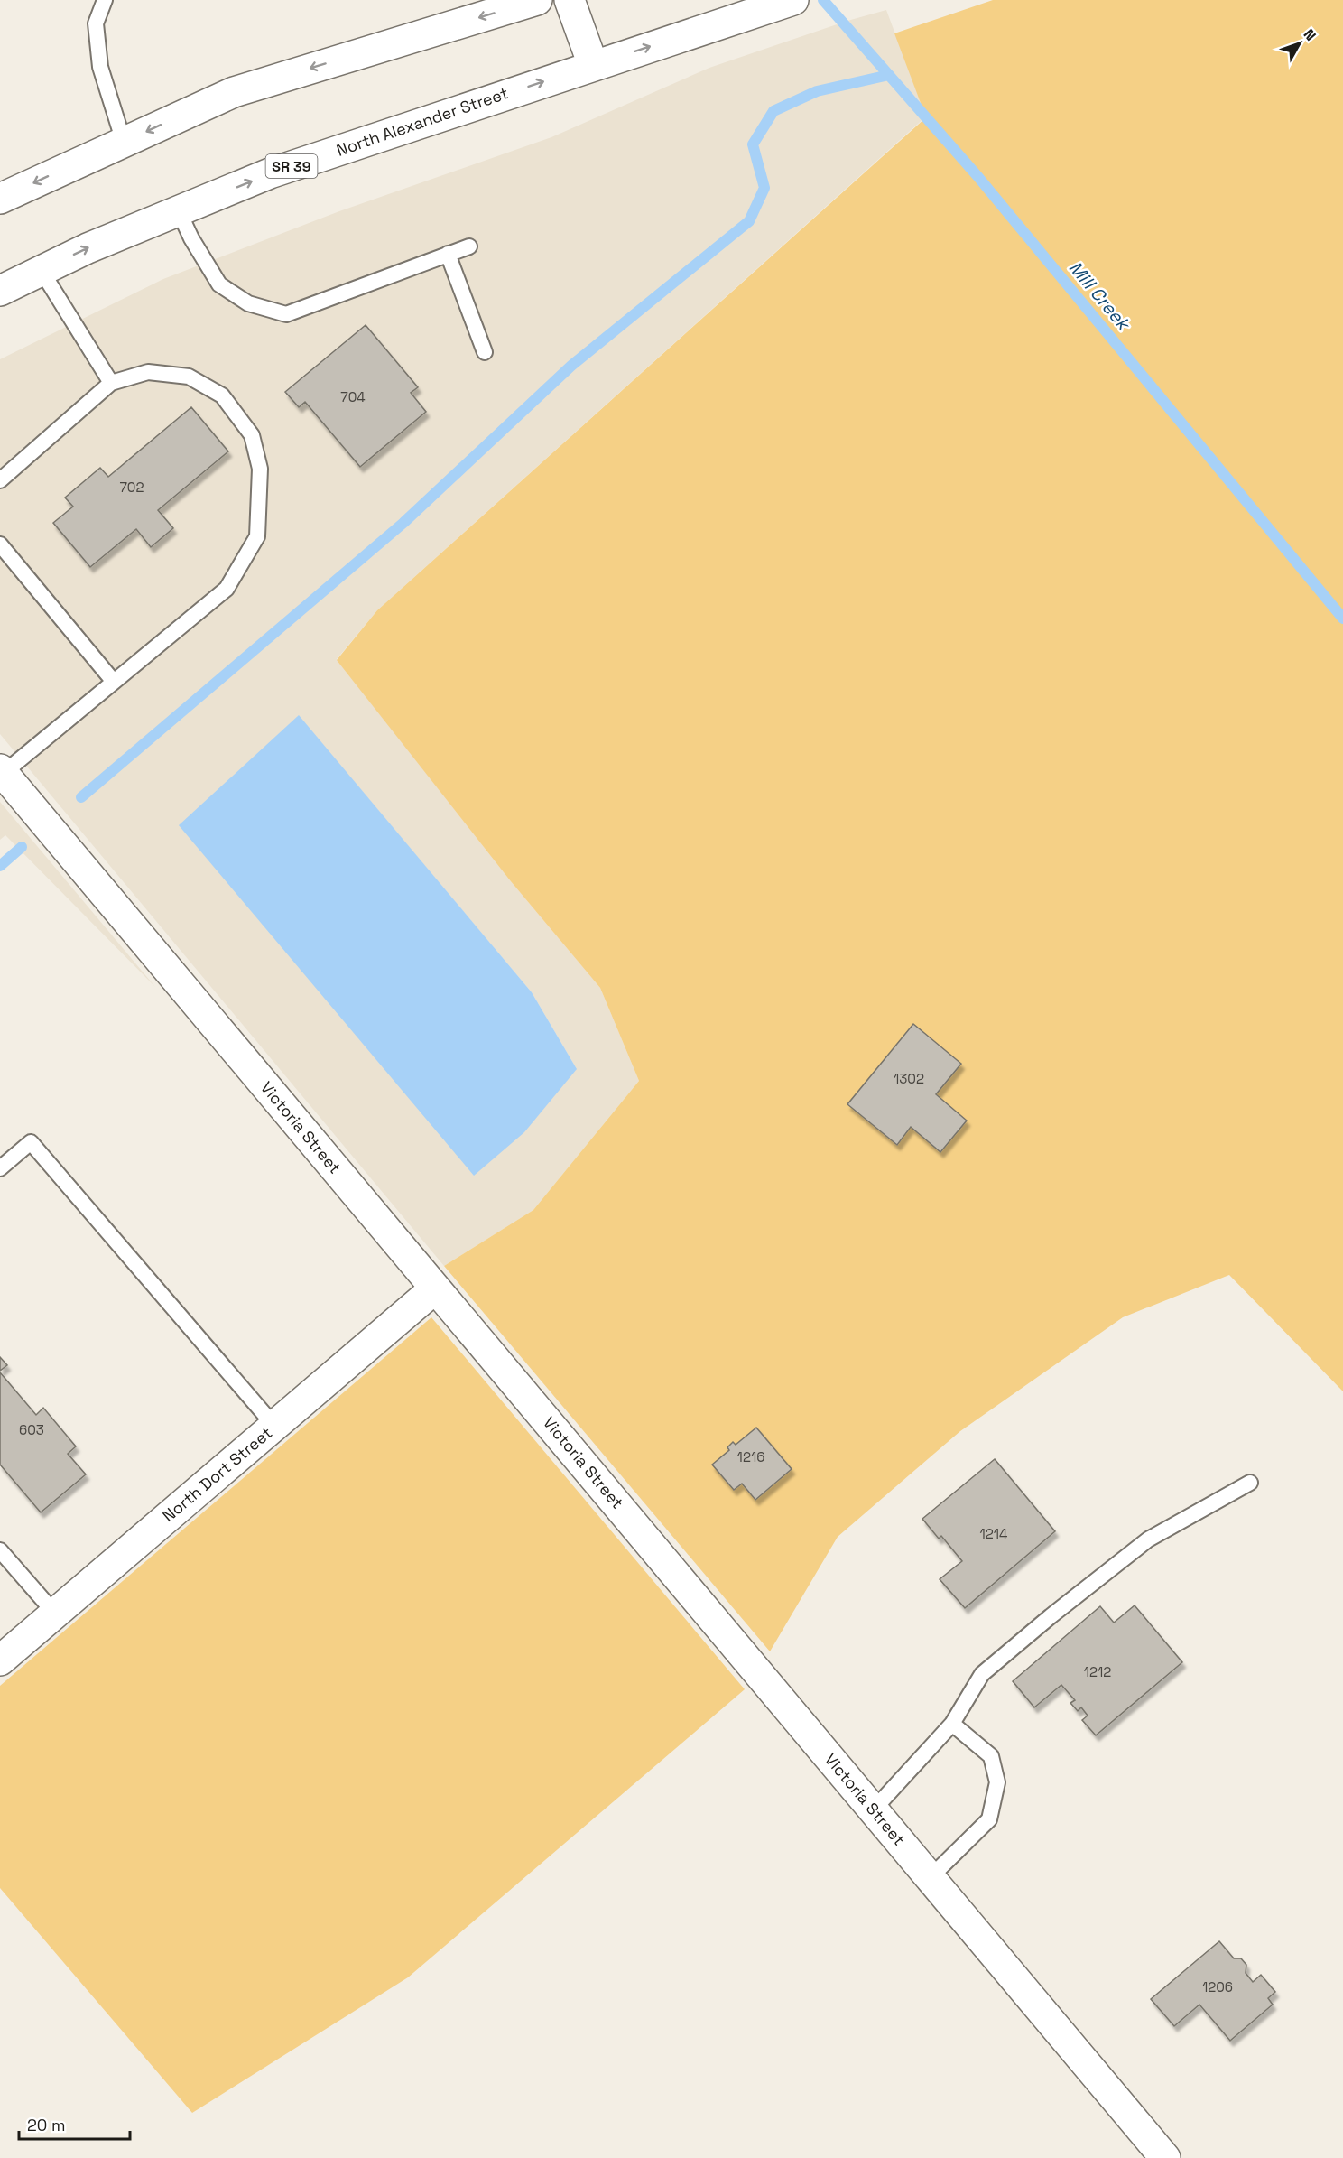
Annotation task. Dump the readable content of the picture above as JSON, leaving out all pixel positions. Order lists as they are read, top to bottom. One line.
{"streets":{"street":["North Alexander Street","SR 39","Victoria Street","North Dort Street"]},"crossings":[["Victoria Street","North Dort Street"]],"water":["Mill Creek"],"house_numbers":["704","702","1302","603","1216","1214","1212","1206"],"scale_bar":"20 m","north":"top right"}
